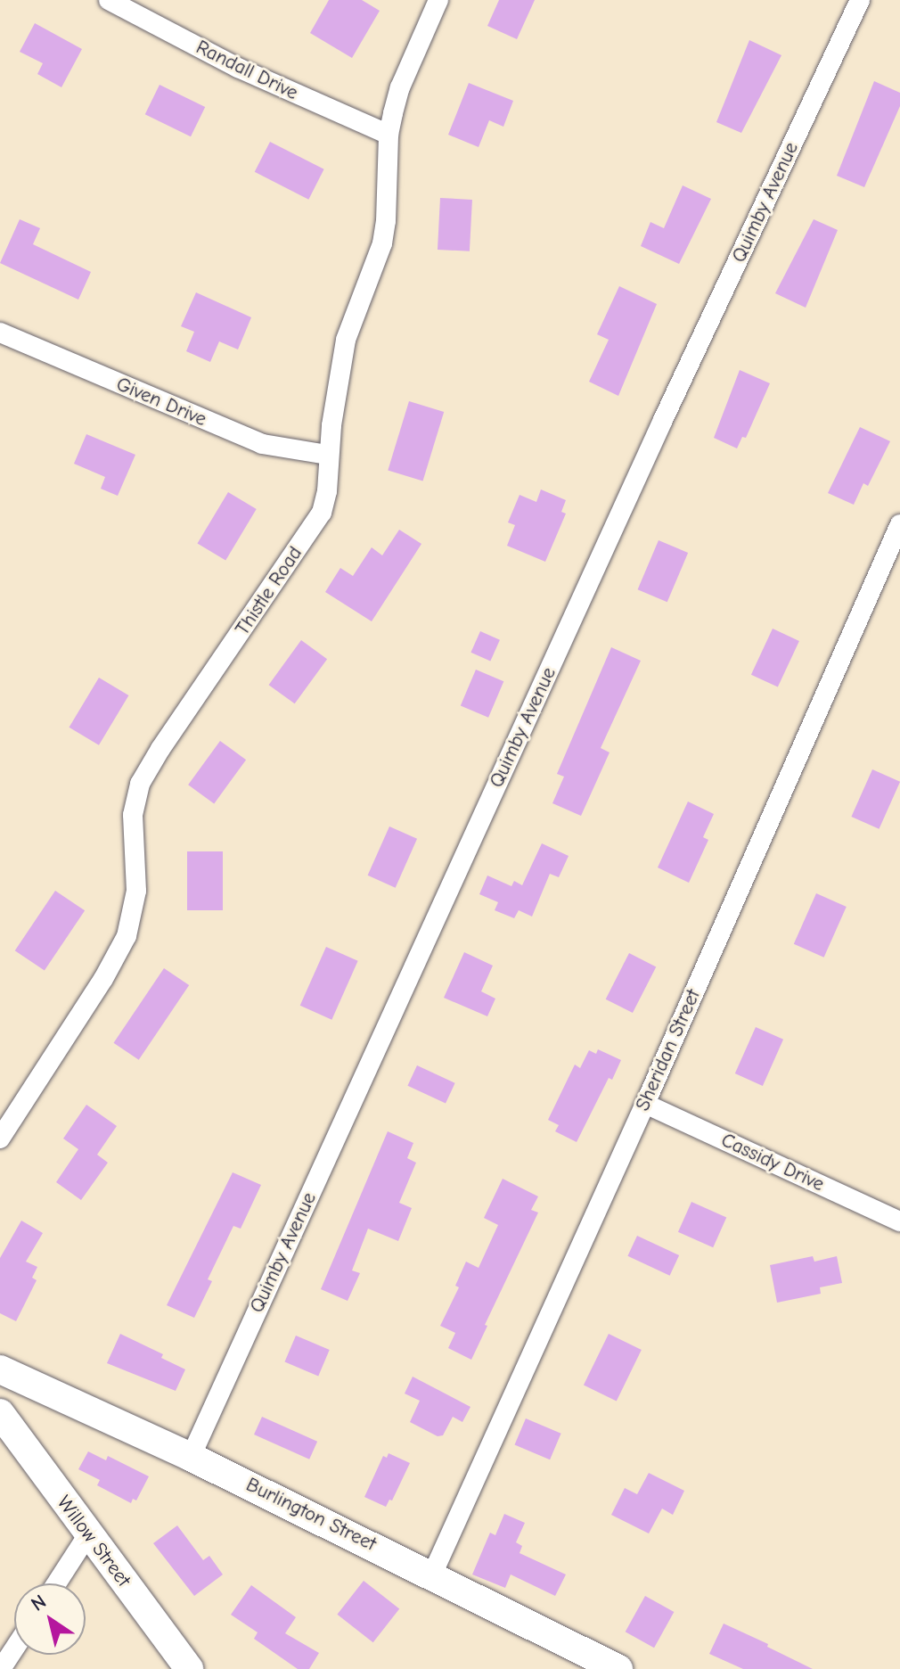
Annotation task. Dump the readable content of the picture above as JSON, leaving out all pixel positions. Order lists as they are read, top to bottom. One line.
{"streets":{"street":["Randall Drive","Quimby Avenue","Given Drive","Thistle Road","Sheridan Street","Cassidy Drive","Burlington Street","Willow Street"]},"crossings":[["Randall Drive","Thistle Road"],["Quimby Avenue","Burlington Street"],["Given Drive","Thistle Road"],["Sheridan Street","Cassidy Drive"],["Sheridan Street","Burlington Street"]],"north":"top left"}
